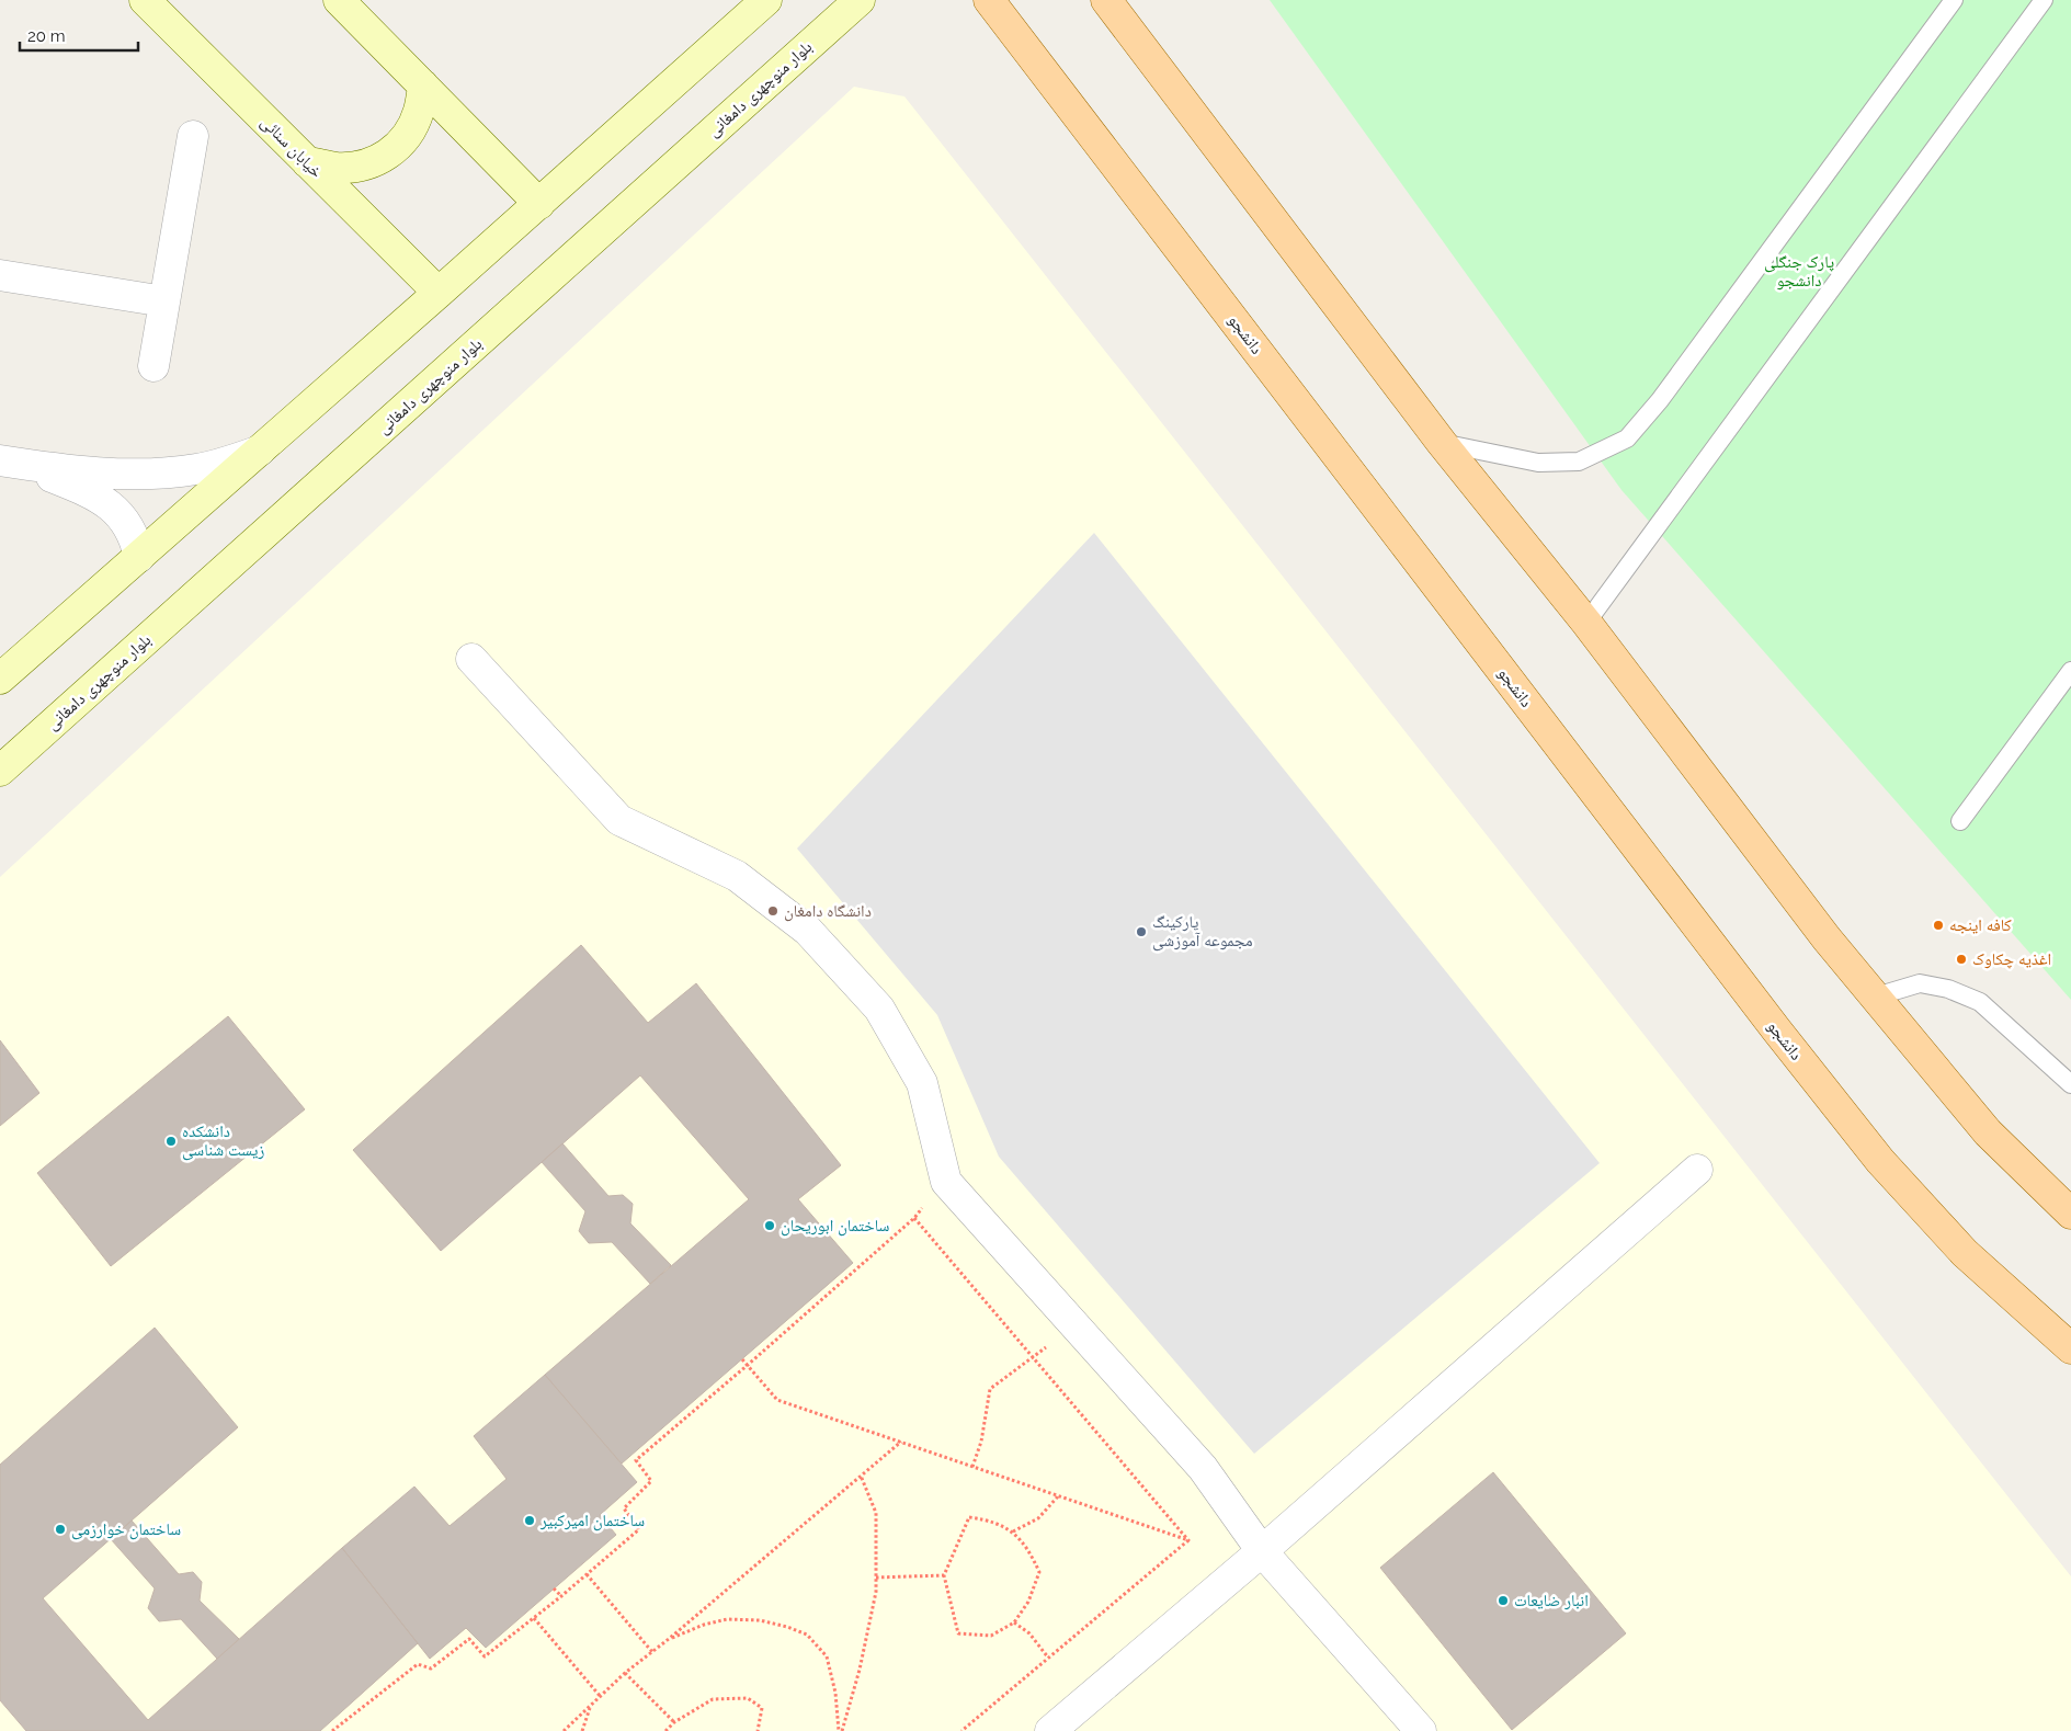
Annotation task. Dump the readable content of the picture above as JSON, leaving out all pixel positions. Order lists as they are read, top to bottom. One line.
{"streets":{"main road":["دانشجو"],"street":["بلوار منوچهری دامغانی","خیابان سنائی"]},"parks":["پارک جنگلی دانشجو"],"places":["دانشگاه دامغان","کافه اینجه","پارکینگ مجموعه آموزشی","اغذیه چکاوک","دانشکده زیست شناسی","ساختمان ابوریحان","ساختمان امیرکبیر","ساختمان خوارزمی","انبار ضایعات"],"scale_bar":"20 m"}
